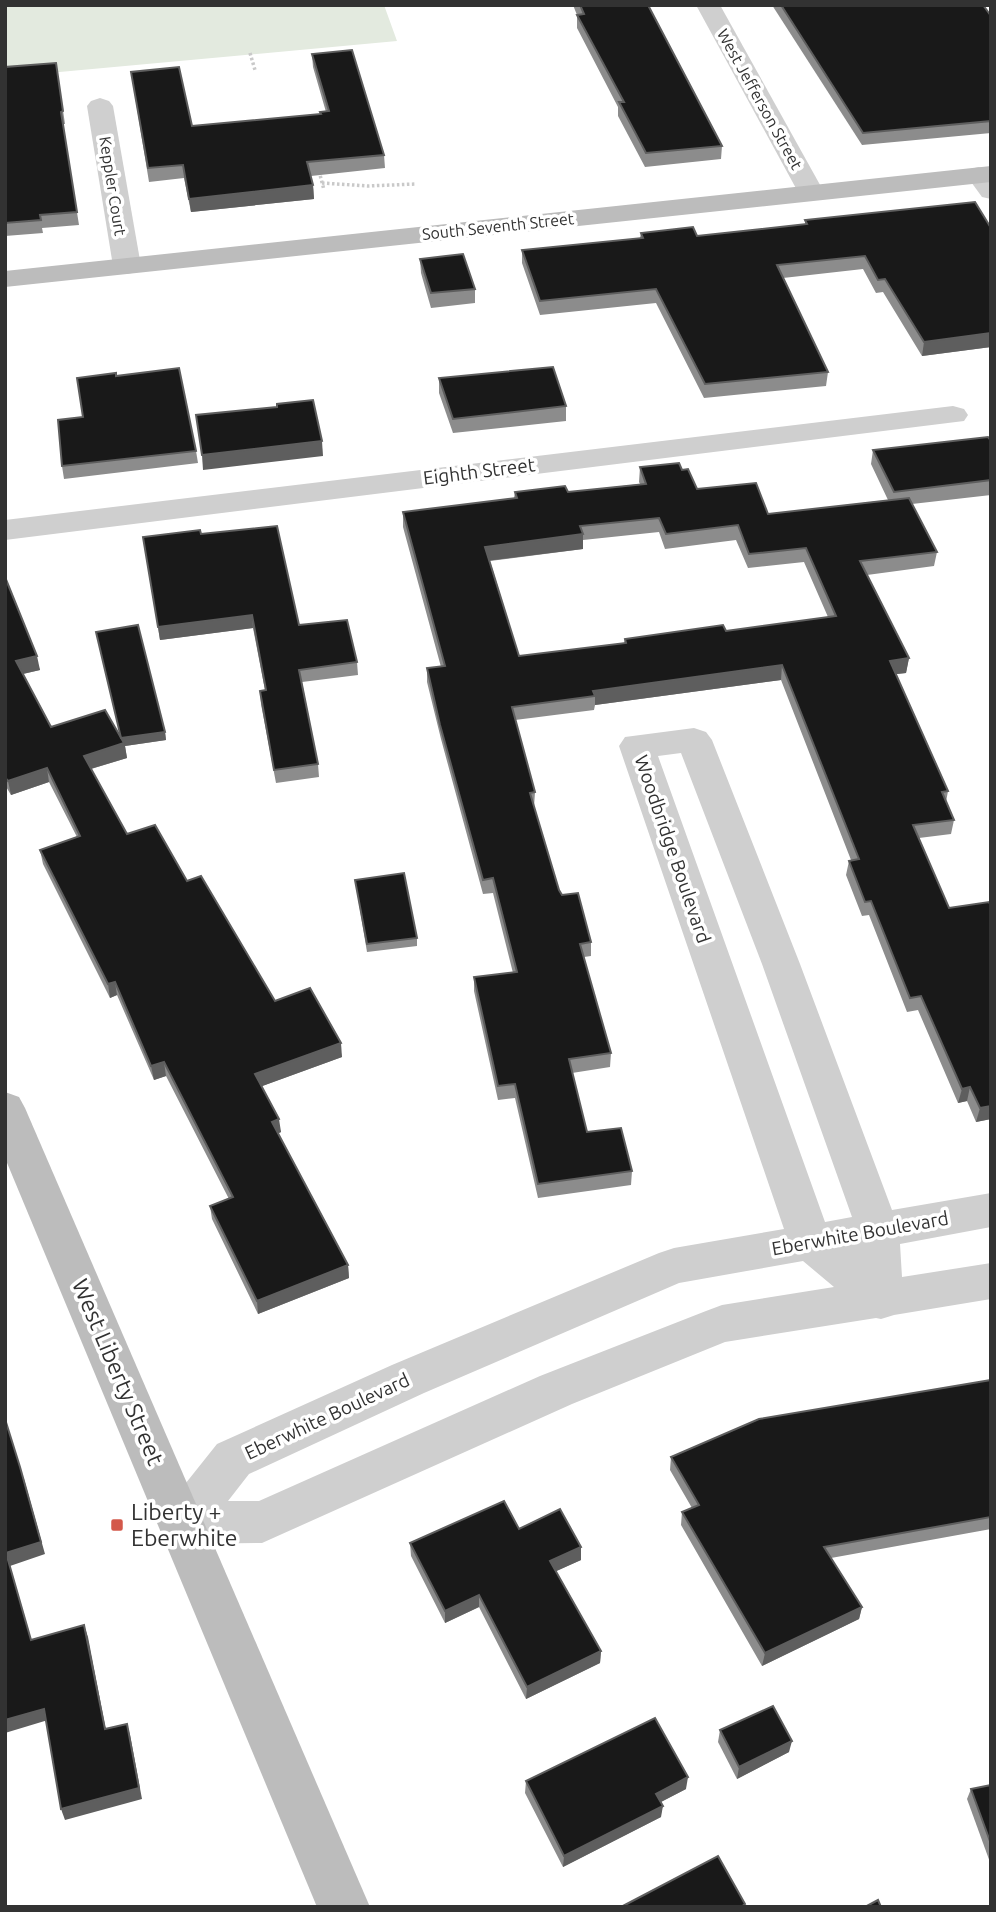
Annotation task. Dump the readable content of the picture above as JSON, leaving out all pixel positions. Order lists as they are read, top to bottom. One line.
{"streets":{"street":["West Jefferson Street","Keppler Court","South Seventh Street","Eighth Street","Woodbridge Boulevard","Eberwhite Boulevard","West Liberty Street"]},"crossings":[["West Jefferson Street","South Seventh Street"],["Keppler Court","South Seventh Street"],["Woodbridge Boulevard","Eberwhite Boulevard"],["Eberwhite Boulevard","West Liberty Street"]],"places":{"transit":["Liberty + Eberwhite"]}}
